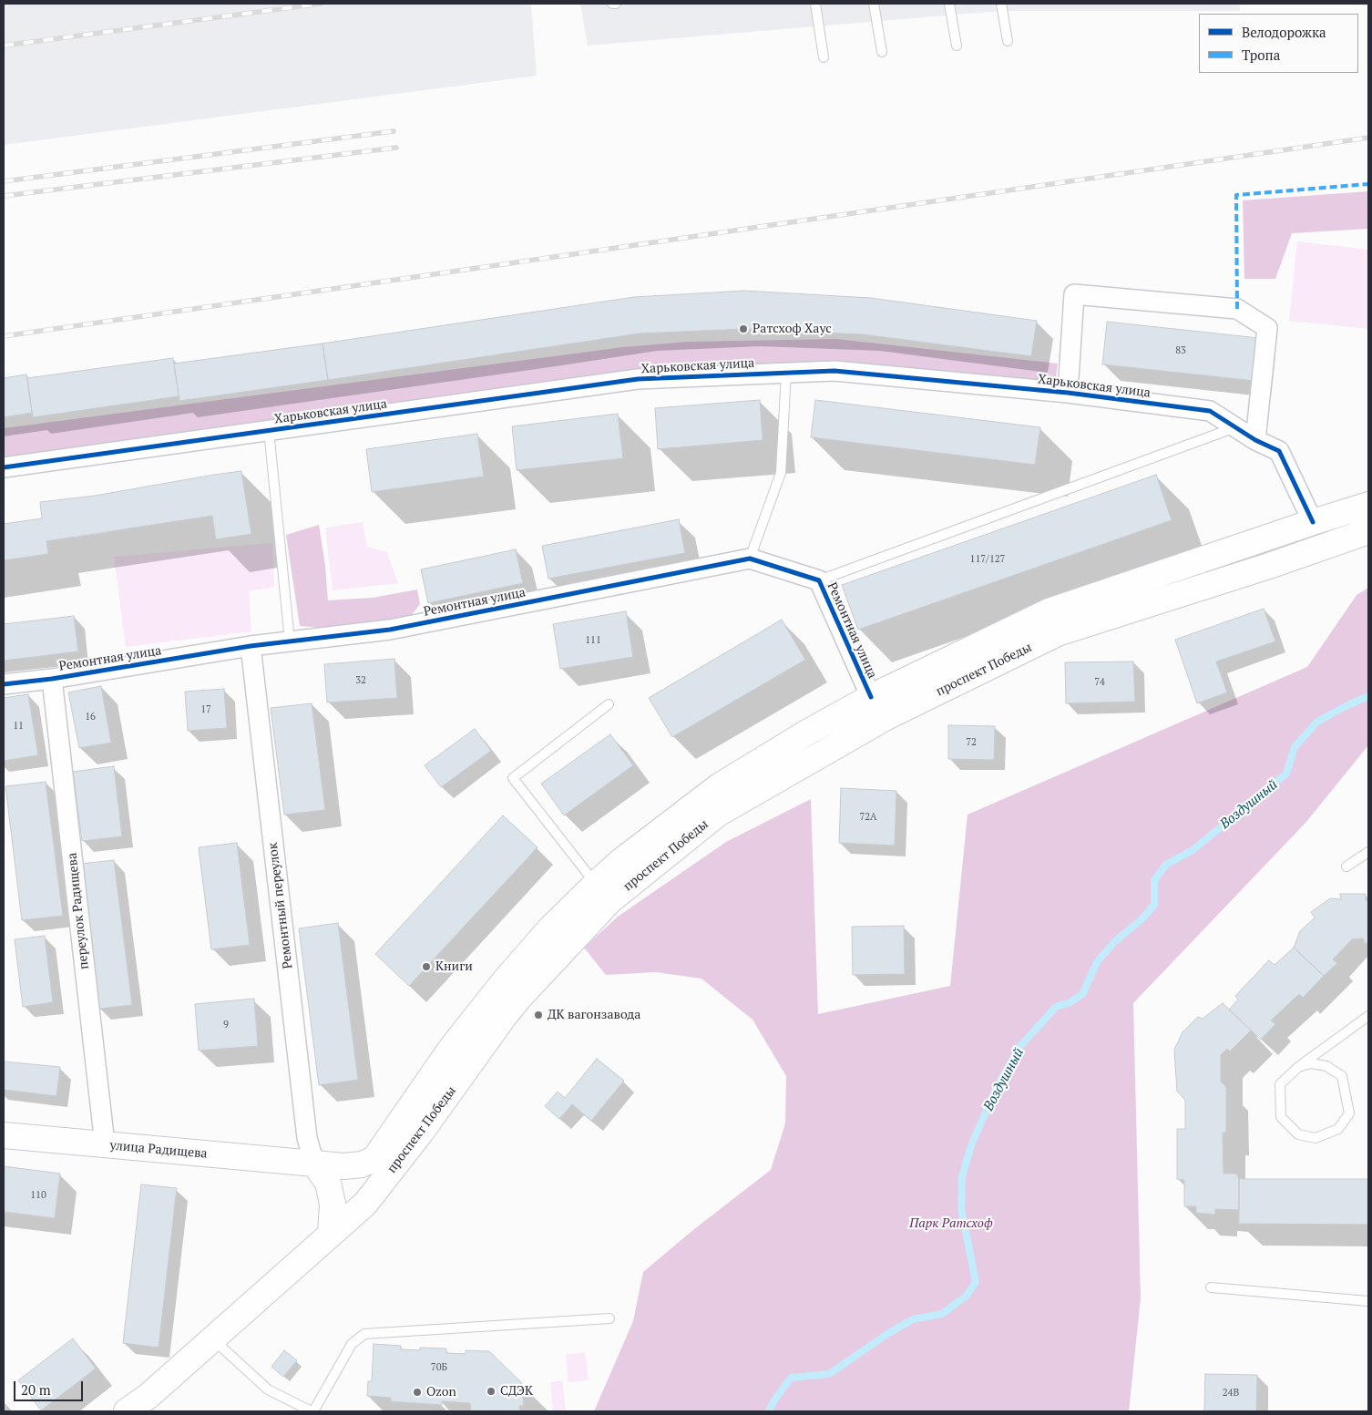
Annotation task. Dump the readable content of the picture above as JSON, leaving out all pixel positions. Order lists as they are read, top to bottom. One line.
{"streets":{"main road":["Харьковская улица","проспект Победы","улица Радищева"],"street":["Ремонтная улица","Ремонтный переулок","переулок Радищева"]},"crossings":[["Харьковская улица","проспект Победы"],["Ремонтная улица","проспект Победы"],["Ремонтная улица","Ремонтный переулок"],["Ремонтная улица","переулок Радищева"],["проспект Победы","улица Радищева"],["Ремонтный переулок","улица Радищева"],["переулок Радищева","улица Радищева"]],"water":["Воздушный"],"parks":["Парк Ратсхоф"],"places":["Ратсхоф Хаус","Книги","ДК вагонзавода","СДЭК","Ozon"],"house_numbers":["83","117/127","111","32","74","17","16","11","72","72А","9","110","70Б","24В"],"legend":["Велодорожка","Тропа"],"scale_bar":"20 m"}
